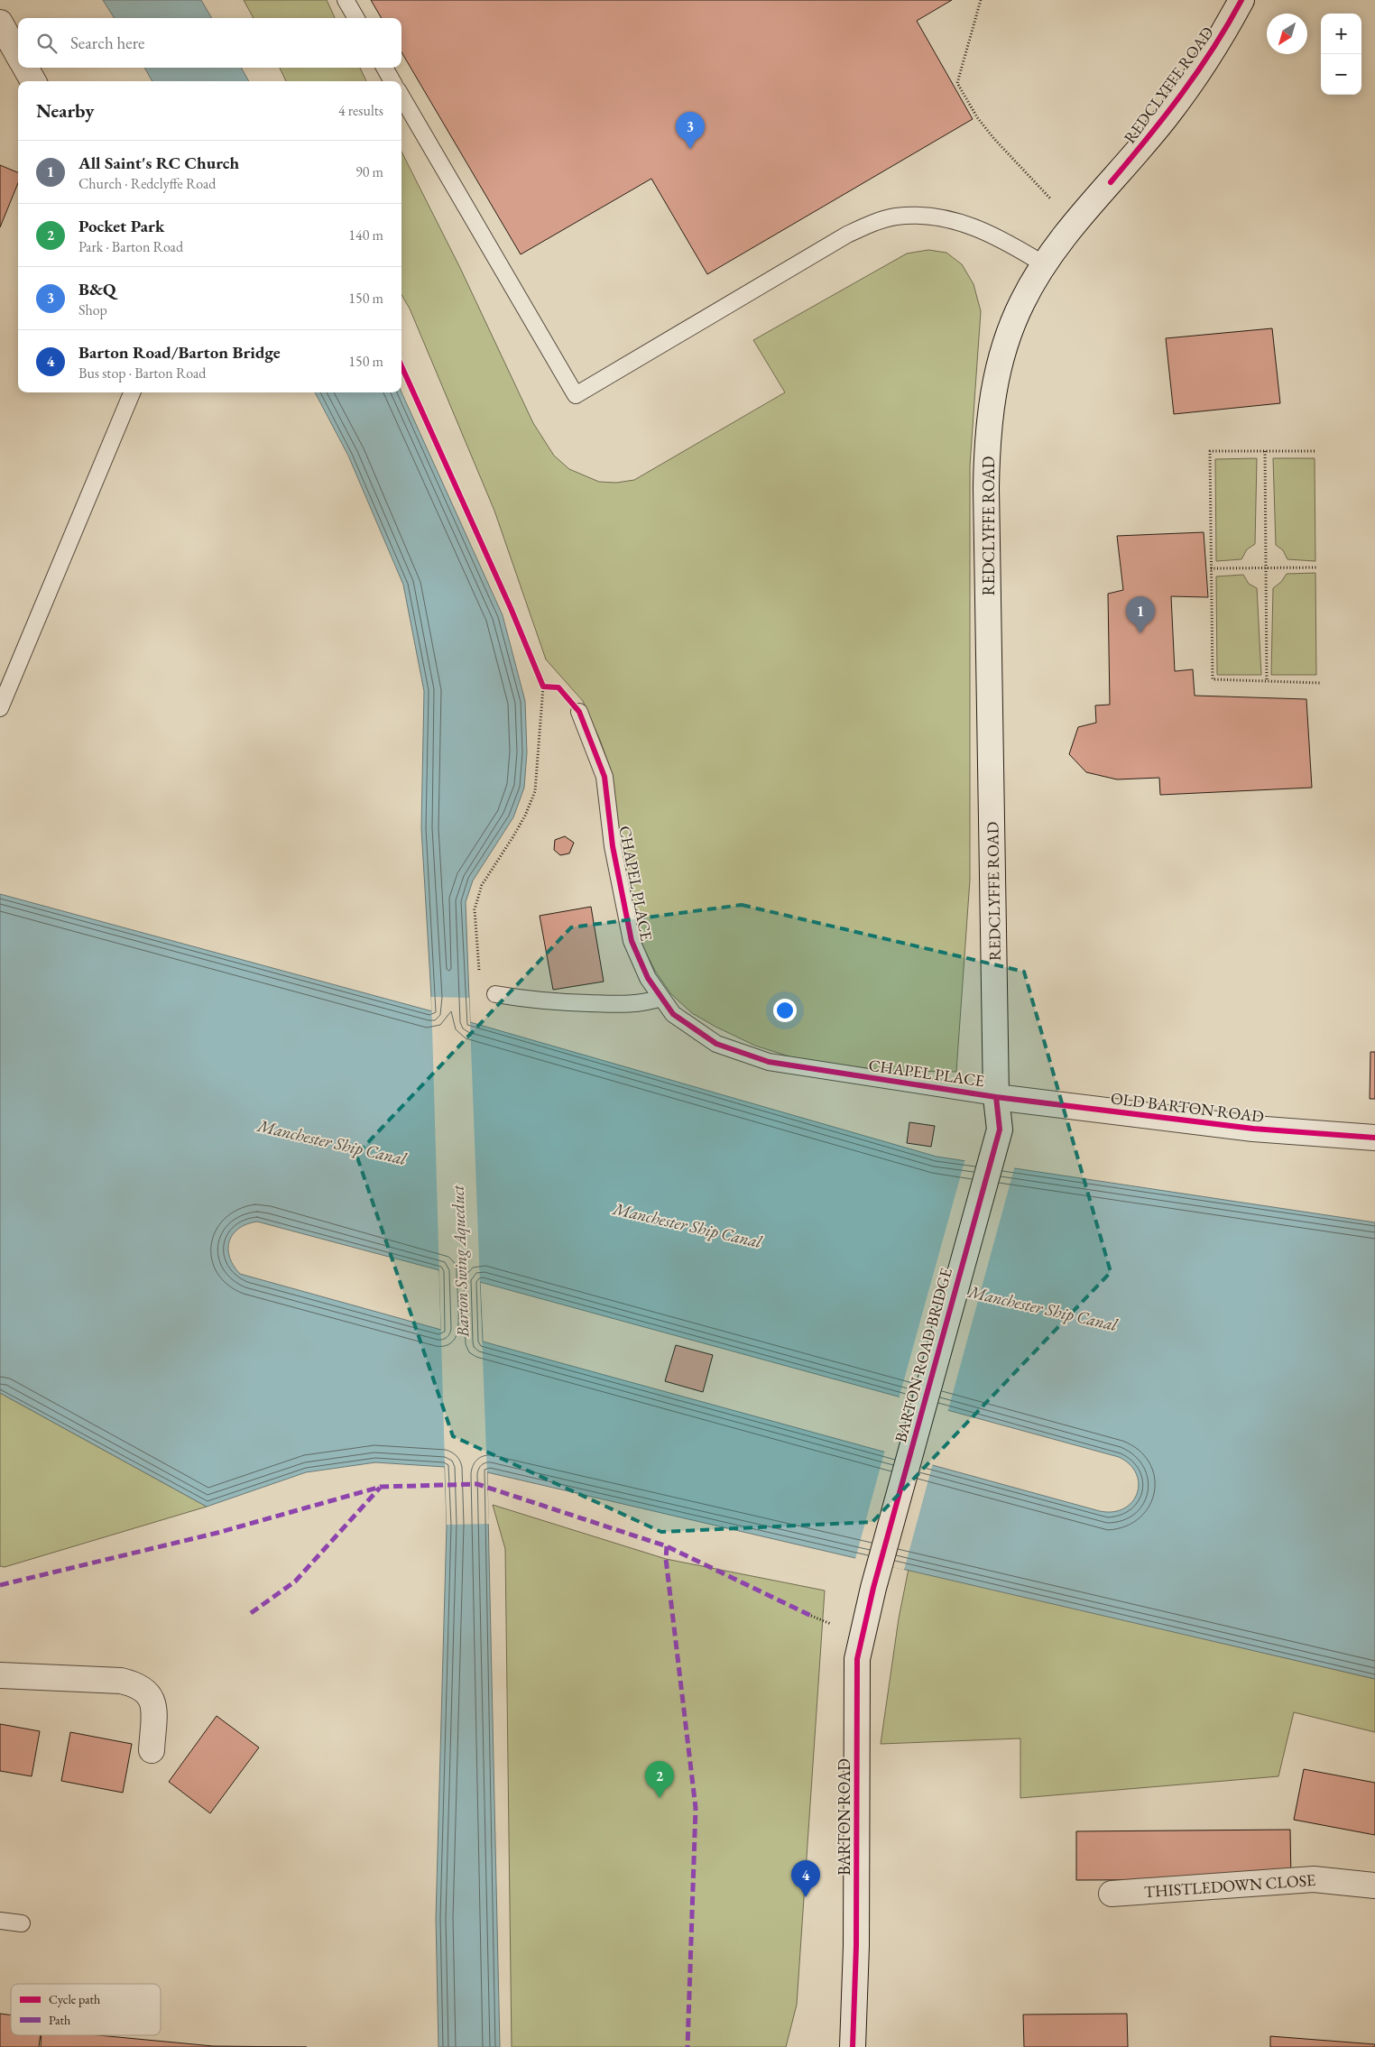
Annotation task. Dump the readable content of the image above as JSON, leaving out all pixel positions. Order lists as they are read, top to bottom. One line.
{"streets":{"main road":["REDCLYFFE ROAD","OLD BARTON ROAD","BARTON ROAD BRIDGE","BARTON ROAD","THISTLEDOWN CLOSE"],"lane":["CHAPEL PLACE"]},"crossings":[["REDCLYFFE ROAD","CHAPEL PLACE"],["REDCLYFFE ROAD","OLD BARTON ROAD"],["REDCLYFFE ROAD","BARTON ROAD BRIDGE"],["CHAPEL PLACE","OLD BARTON ROAD"],["BARTON ROAD BRIDGE","BARTON ROAD"]],"water":["Manchester Ship Canal","Barton Swing Aqueduct"],"legend":["Cycle path","Path"],"north":"bottom left","page":{"map_buttons":["+","−"],"search":"Search here","heading":["Nearby","4 results"],"pins":["3","1","2","4"],"list":[{"mark":"1","name":"All Saint's RC Church","note":"Church · Redclyffe Road","value":"90 m"},{"mark":"2","name":"Pocket Park","note":"Park · Barton Road","value":"140 m"},{"mark":"3","name":"B&Q","note":"Shop","value":"150 m"},{"mark":"4","name":"Barton Road/Barton Bridge","note":"Bus stop · Barton Road","value":"150 m"}]}}
